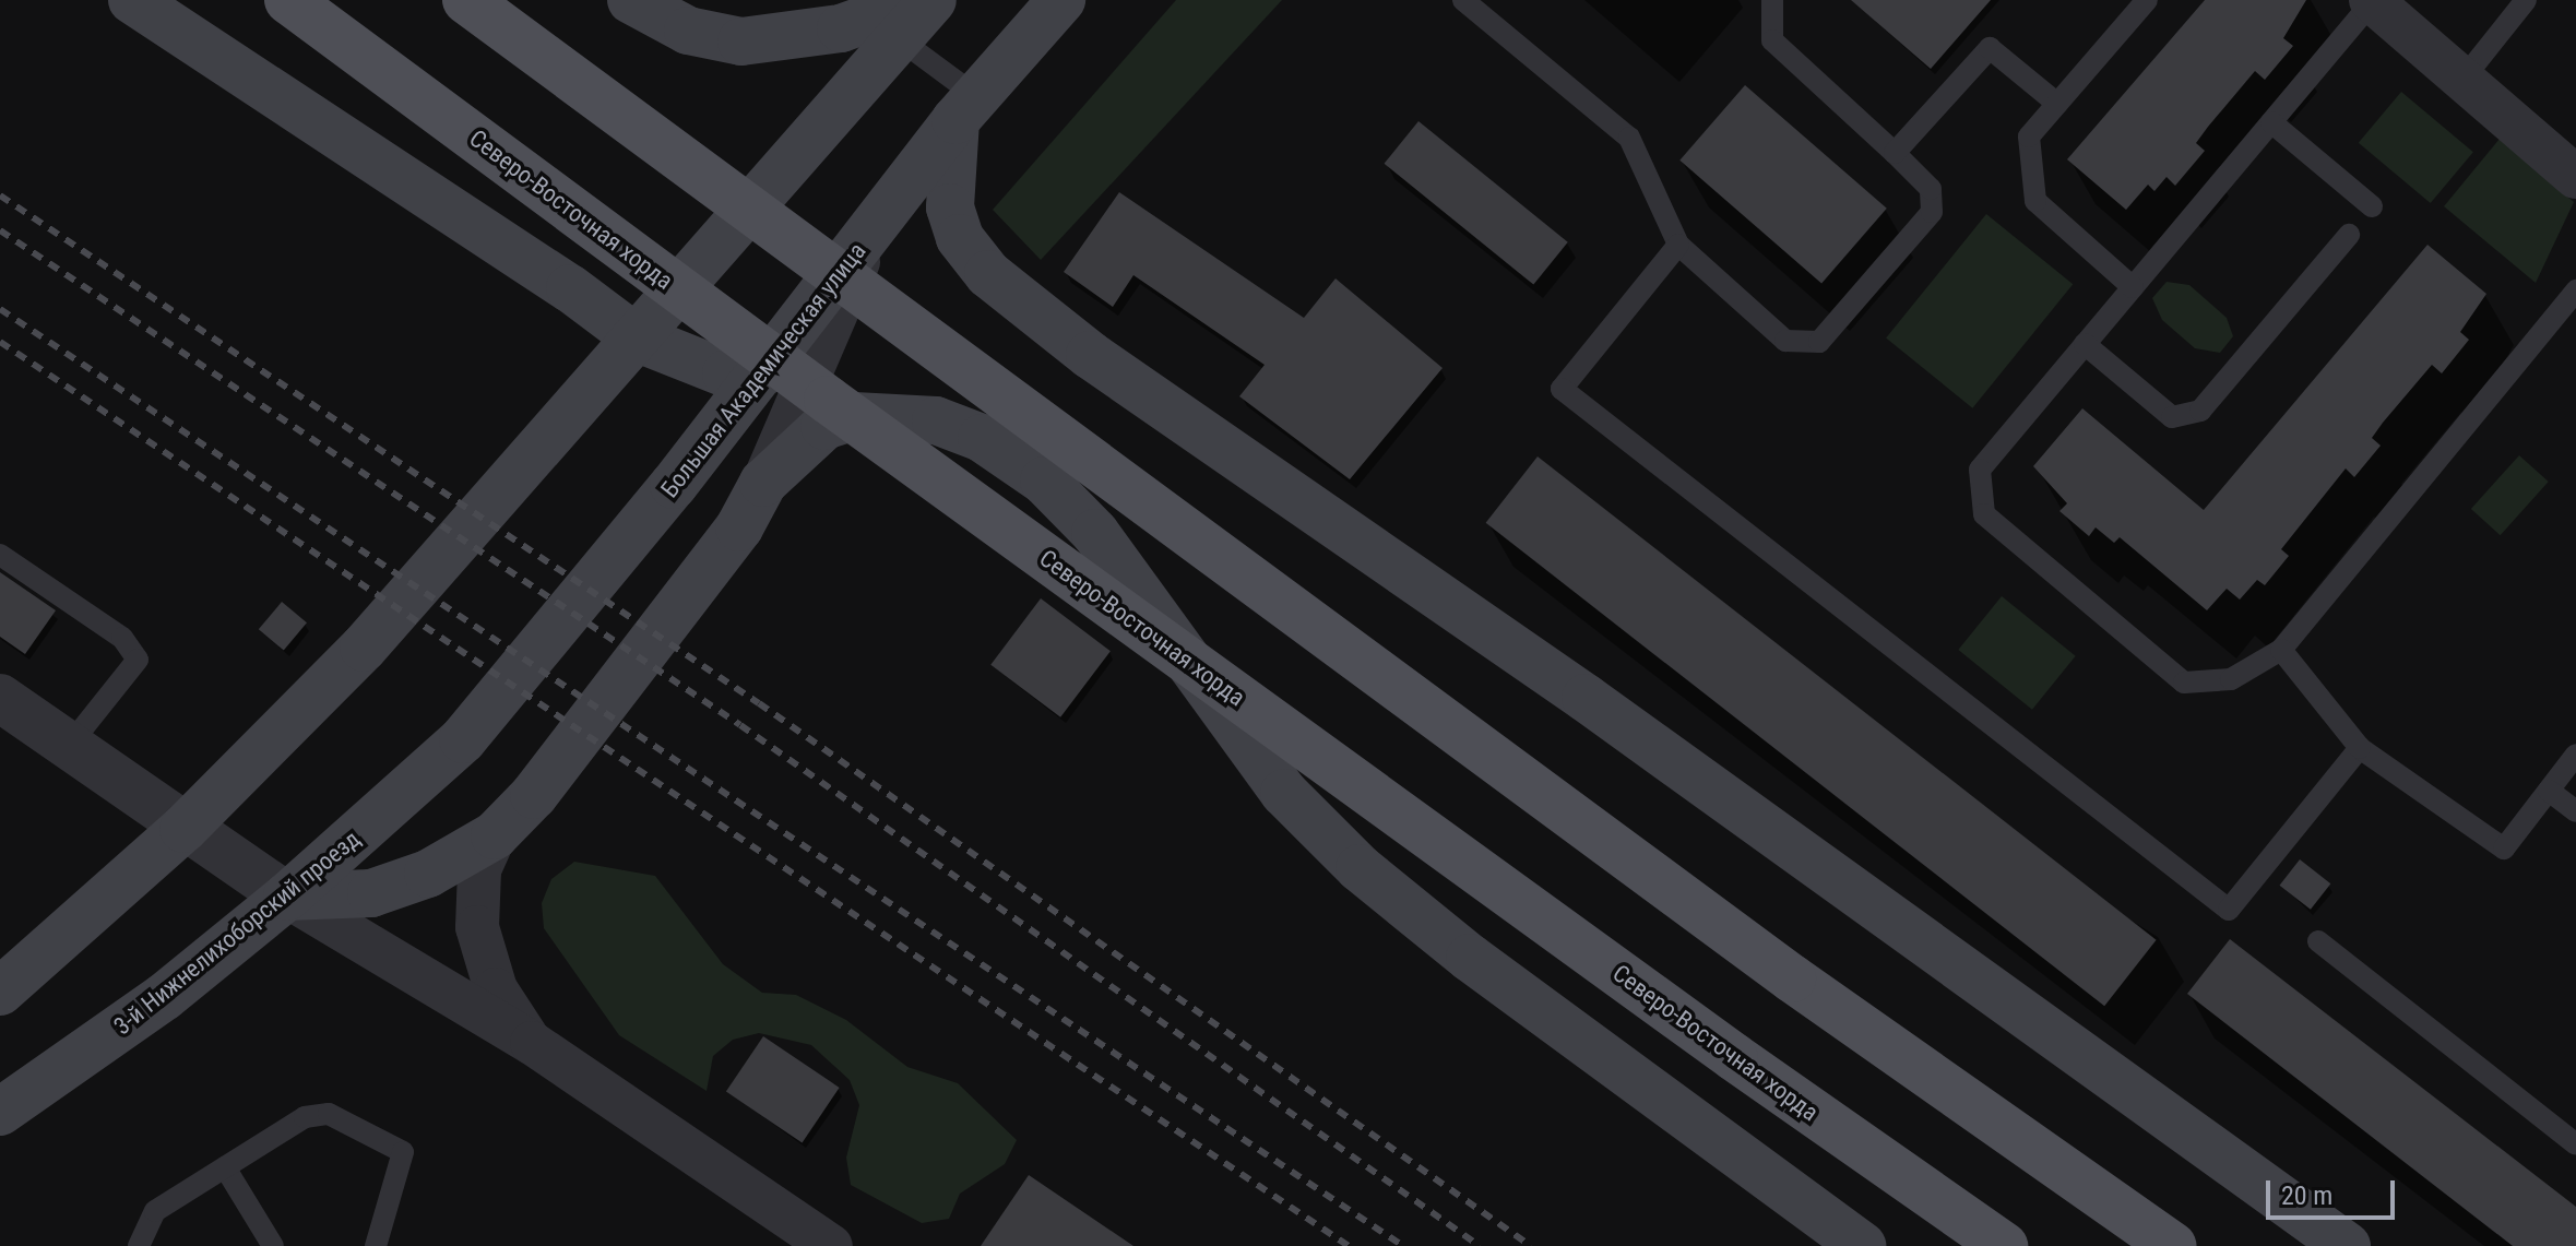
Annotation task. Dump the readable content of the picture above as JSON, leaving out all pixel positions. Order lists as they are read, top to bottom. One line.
{"streets":{"main road":["Северо-Восточная хорда","Большая Академическая улица","3-й Нижнелихоборский проезд"]},"crossings":[["Большая Академическая улица","3-й Нижнелихоборский проезд"]],"scale_bar":"20 m"}
